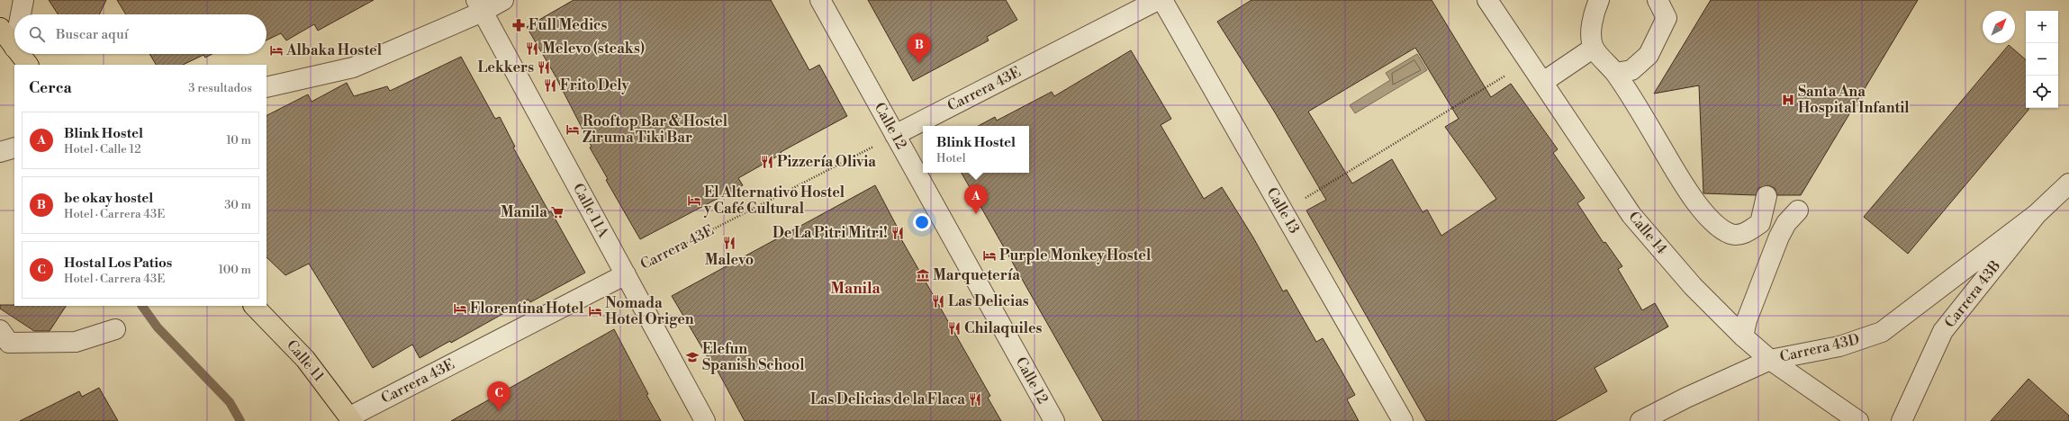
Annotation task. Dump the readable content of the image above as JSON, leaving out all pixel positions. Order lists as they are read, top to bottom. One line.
{"streets":{"main road":["Calle 11"],"street":["Carrera 43E","Calle 12","Calle 11A","Calle 13","Calle 14","Carrera 43B","Carrera 43D"]},"crossings":[["Carrera 43E","Calle 12"],["Carrera 43E","Calle 11A"],["Carrera 43E","Calle 11"],["Calle 14","Carrera 43D"],["Carrera 43B","Carrera 43D"]],"districts":["Manila"],"places":{"pharmacy":["Full Medics"],"restaurant":["Melevo (steaks)","Lekkers","Frito Dely","Pizzería Olivia","De La Pitri Mitri!","Malevo","Las Delicias","Chilaquiles","Las Delicias de la Flaca"],"hotel":["Albaka Hostel","Rooftop Bar & Hostel Ziruma Tiki Bar","El Alternativo Hostel y Café Cultural","Purple Monkey Hostel","Florentina Hotel","Nomada Hotel Origen"],"hospital":["Santa Ana Hospital Infantil"],"supermarket":["Manila"],"museum":["Marquetería"],"school or university":["Elefun Spanish School"]},"north":"top right","page":{"map_buttons":["+","−"],"search":"Buscar aquí","pins":["B","A","C"],"heading":["Cerca","3 resultados"],"list":[{"mark":"A","name":"Blink Hostel","note":"Hotel · Calle 12","value":"10 m"},{"mark":"B","name":"be okay hostel","note":"Hotel · Carrera 43E","value":"30 m"},{"mark":"C","name":"Hostal Los Patios","note":"Hotel · Carrera 43E","value":"100 m"}],"popup":["Blink Hostel","Hotel"]}}
